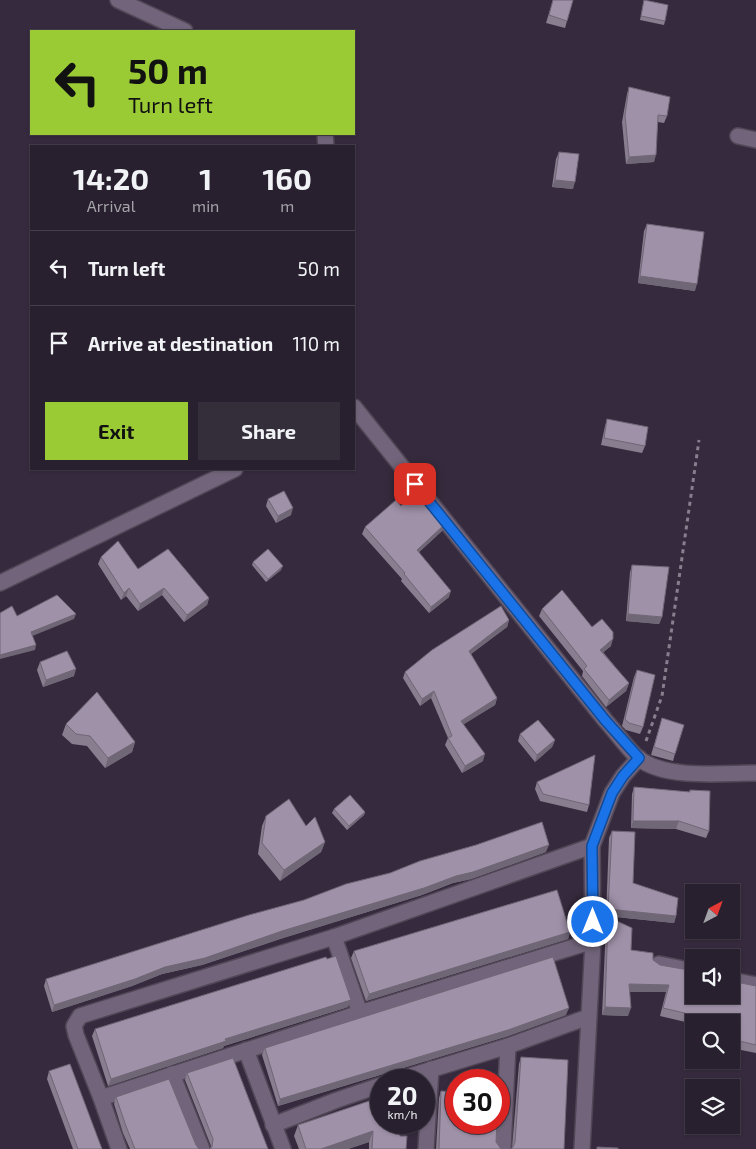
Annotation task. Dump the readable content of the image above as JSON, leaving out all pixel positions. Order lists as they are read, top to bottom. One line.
{"north":"top right","page":{"turn":["50 m","Turn left"],"eta":["14:20","Arrival","1","min","160","m"],"list":[{"name":"Turn left","value":"50 m"},{"name":"Arrive at destination","value":"110 m"}],"buttons":["Exit","Share"],"speed":"20 km/h","limit":"30"}}
